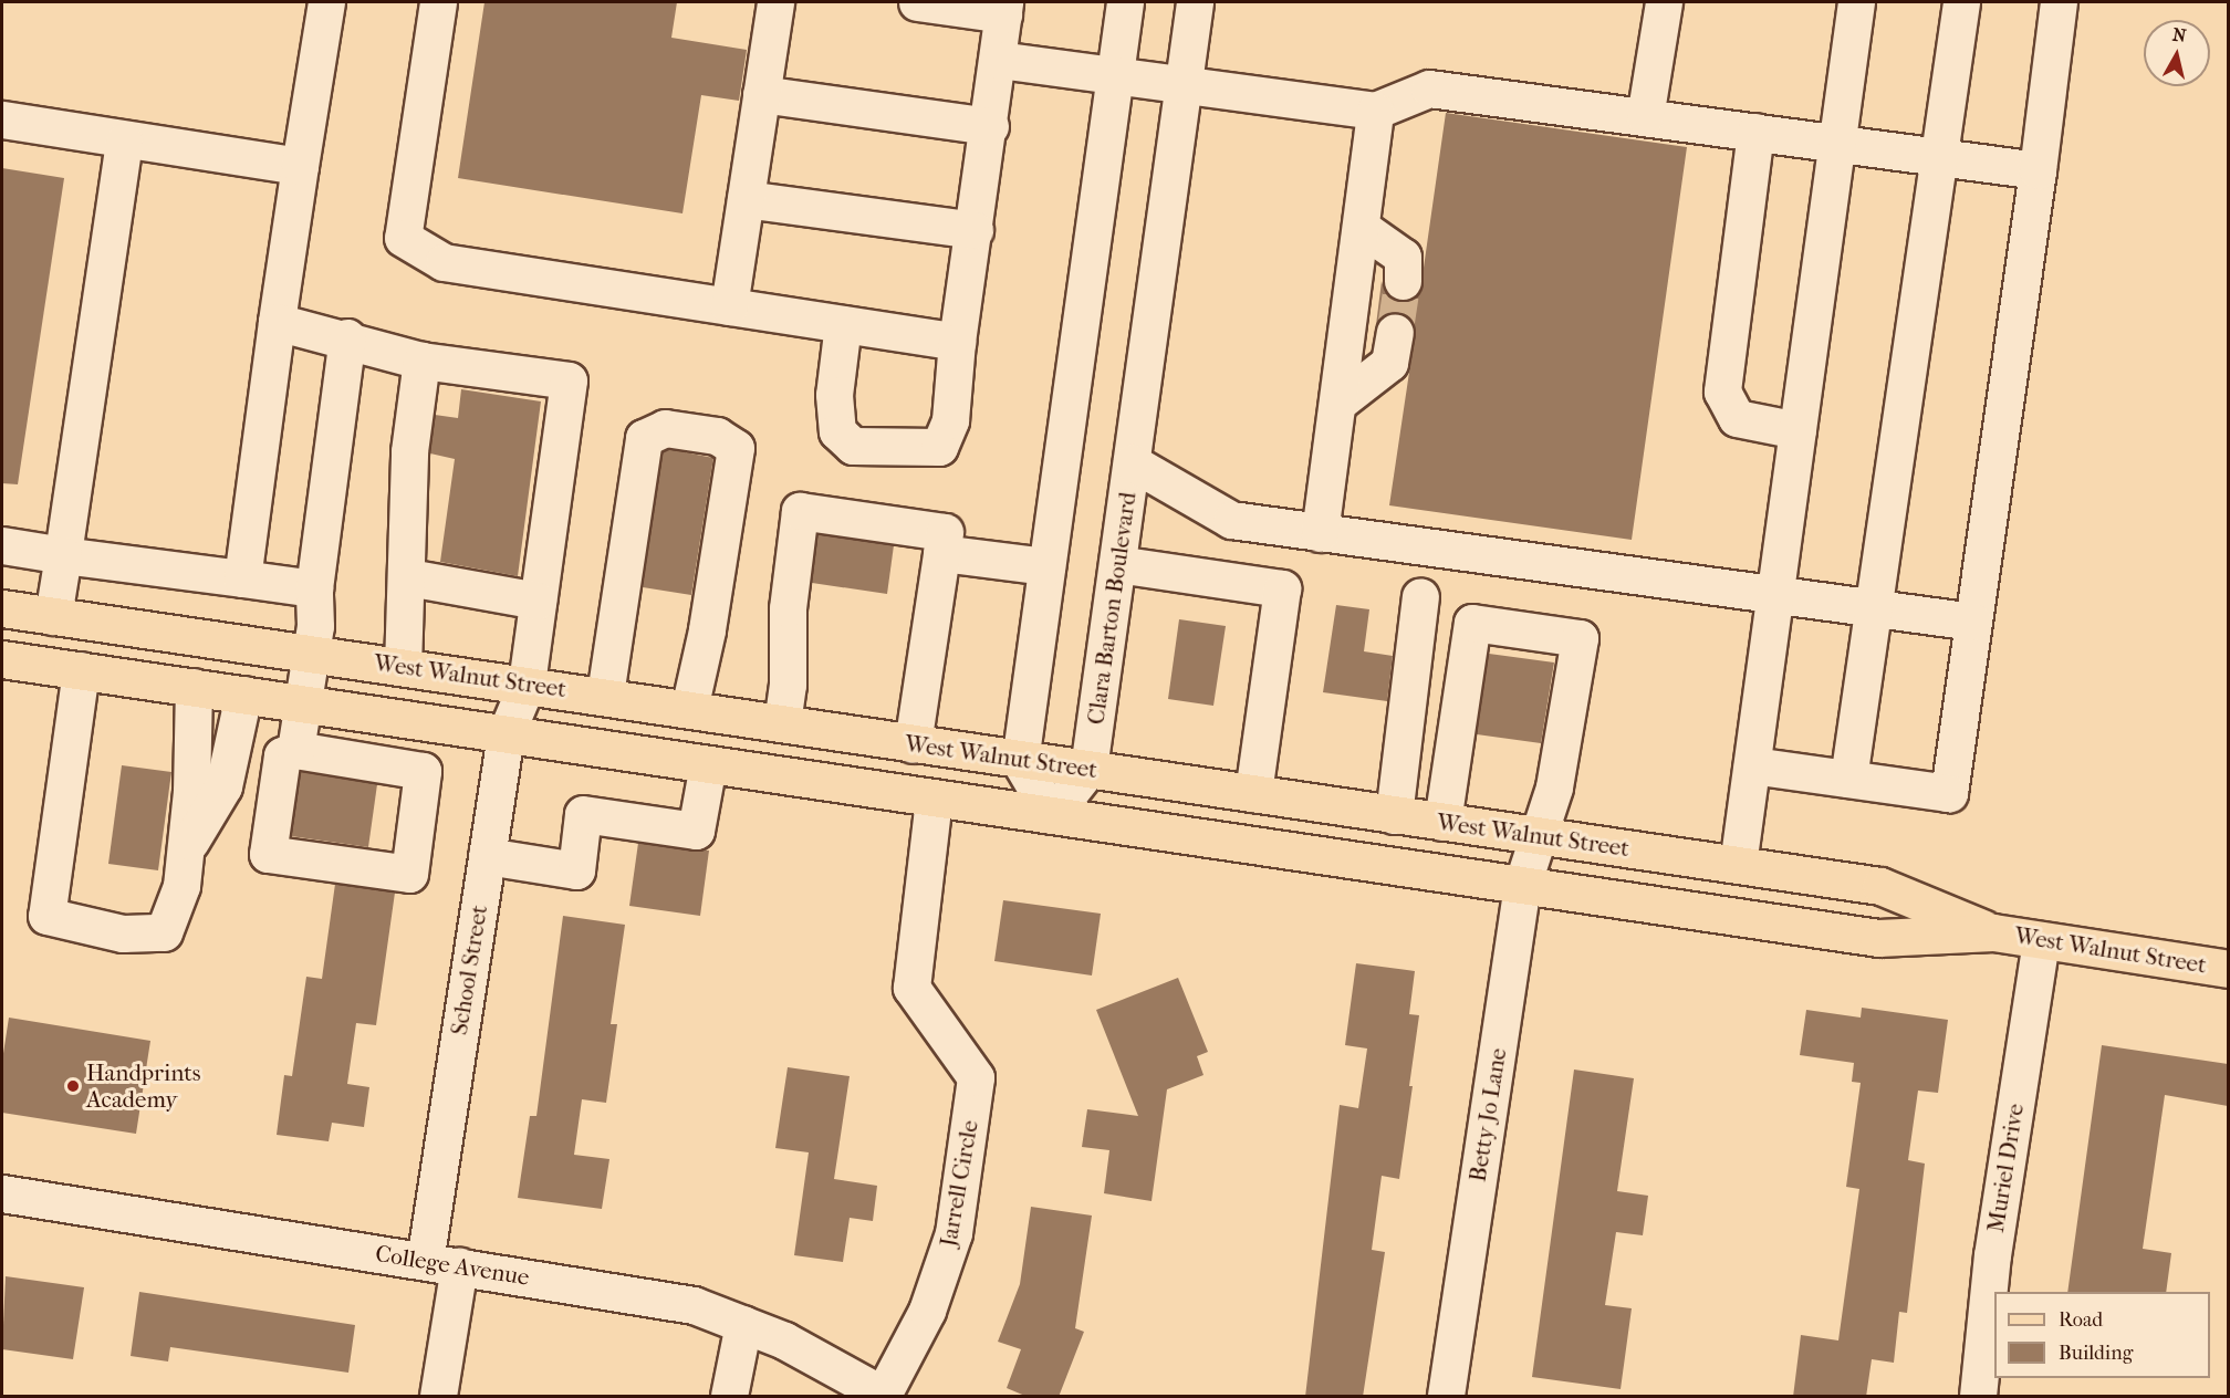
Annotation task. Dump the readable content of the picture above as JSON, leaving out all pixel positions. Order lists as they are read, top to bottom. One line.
{"streets":{"main road":["West Walnut Street"],"street":["Clara Barton Boulevard","School Street","Betty Jo Lane","Muriel Drive","Jarrell Circle","College Avenue"]},"crossings":[["Clara Barton Boulevard","West Walnut Street"],["West Walnut Street","School Street"],["West Walnut Street","Betty Jo Lane"],["West Walnut Street","Muriel Drive"],["West Walnut Street","Jarrell Circle"],["School Street","College Avenue"],["Jarrell Circle","College Avenue"]],"places":["Handprints Academy"],"legend":["Road","Building"],"north":"top"}
